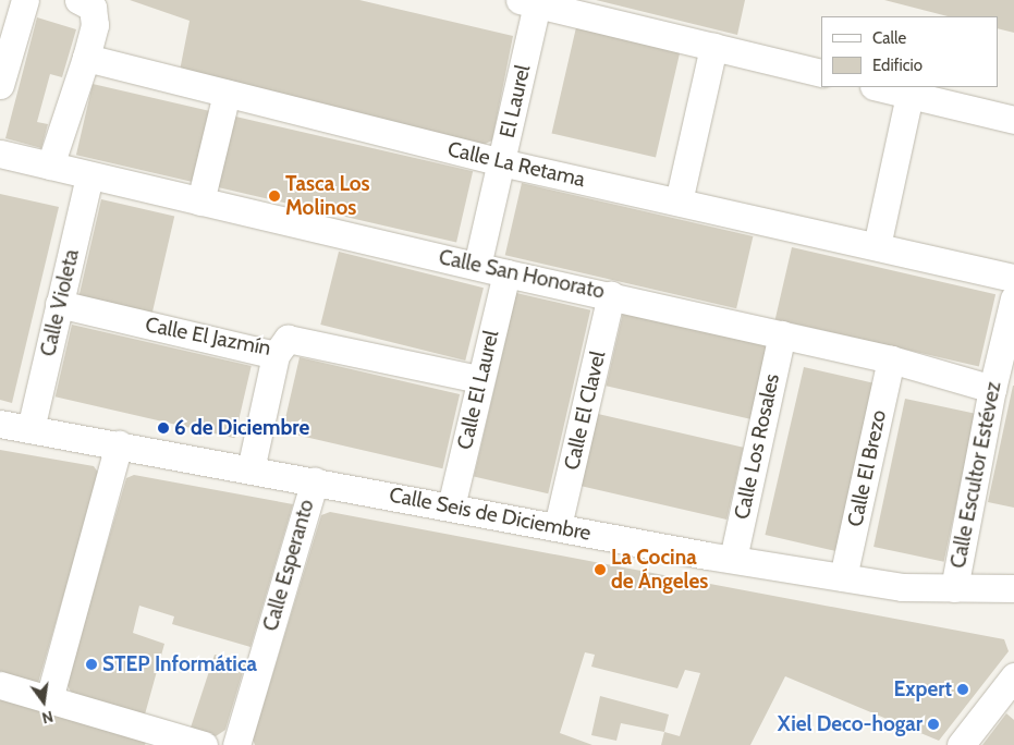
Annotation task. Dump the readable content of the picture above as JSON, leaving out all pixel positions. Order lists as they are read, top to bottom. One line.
{"streets":{"street":["El Laurel","Calle La Retama","Calle San Honorato","Calle Violeta","Calle El Jazmín","Calle El Laurel","Calle El Clavel","Calle Los Rosales","Calle El Brezo","Calle Escultor Estévez","Calle Seis de Diciembre","Calle Esperanto"]},"crossings":[["El Laurel","Calle La Retama"],["El Laurel","Calle San Honorato"],["Calle San Honorato","Calle Violeta"],["Calle San Honorato","Calle El Laurel"],["Calle San Honorato","Calle El Clavel"],["Calle San Honorato","Calle Los Rosales"],["Calle San Honorato","Calle El Brezo"],["Calle San Honorato","Calle Escultor Estévez"],["Calle Violeta","Calle El Jazmín"],["Calle Violeta","Calle Seis de Diciembre"],["Calle El Jazmín","Calle El Laurel"],["Calle El Laurel","Calle Seis de Diciembre"],["Calle El Clavel","Calle Seis de Diciembre"],["Calle Los Rosales","Calle Seis de Diciembre"],["Calle El Brezo","Calle Seis de Diciembre"],["Calle Escultor Estévez","Calle Seis de Diciembre"],["Calle Seis de Diciembre","Calle Esperanto"]],"places":["Tasca Los Molinos","6 de Diciembre","La Cocina de Ángeles","STEP Informática","Expert","Xiel Deco-hogar"],"legend":["Calle","Edificio"],"north":"bottom"}
